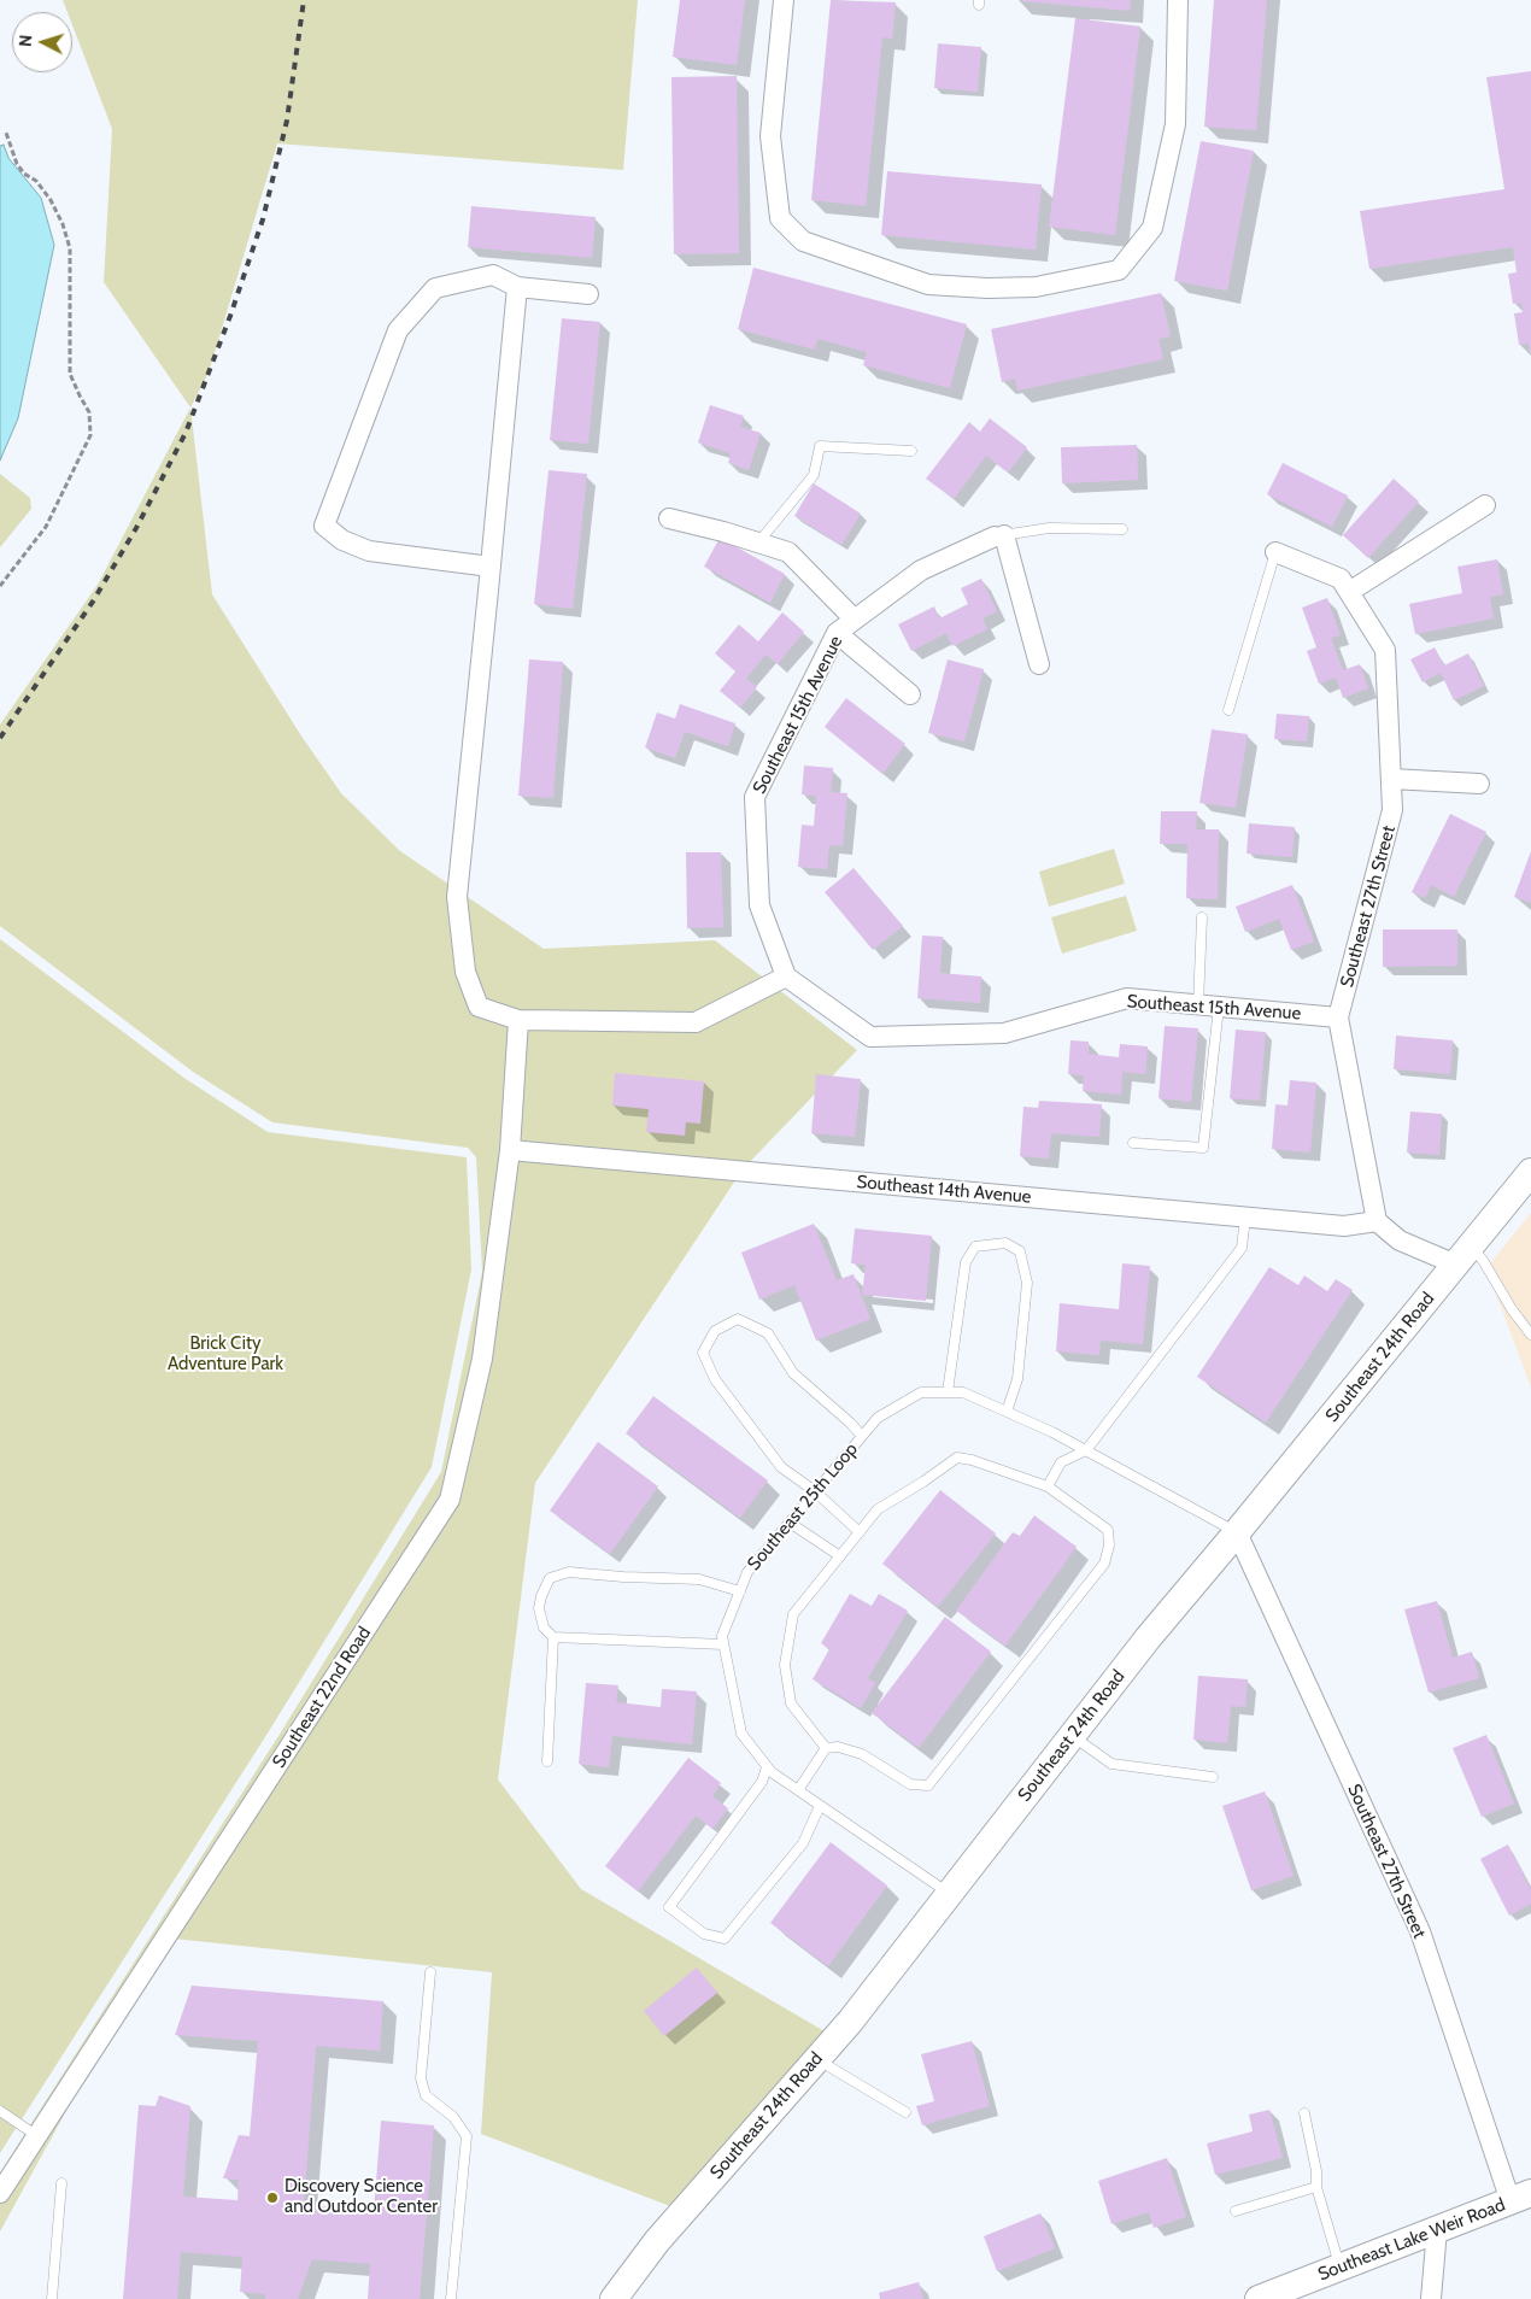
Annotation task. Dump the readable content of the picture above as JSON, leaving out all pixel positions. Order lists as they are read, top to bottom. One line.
{"streets":{"street":["Southeast 15th Avenue","Southeast 27th Street","Southeast 14th Avenue","Southeast 24th Road","Southeast 22nd Road","Southeast Lake Weir Road"],"lane":["Southeast 25th Loop"]},"crossings":[["Southeast 15th Avenue","Southeast 27th Street"],["Southeast 27th Street","Southeast 14th Avenue"],["Southeast 27th Street","Southeast 24th Road"],["Southeast 27th Street","Southeast 25th Loop"],["Southeast 27th Street","Southeast Lake Weir Road"],["Southeast 14th Avenue","Southeast 22nd Road"],["Southeast 24th Road","Southeast 25th Loop"]],"parks":["Brick City Adventure Park"],"places":["Discovery Science and Outdoor Center"],"north":"left"}
